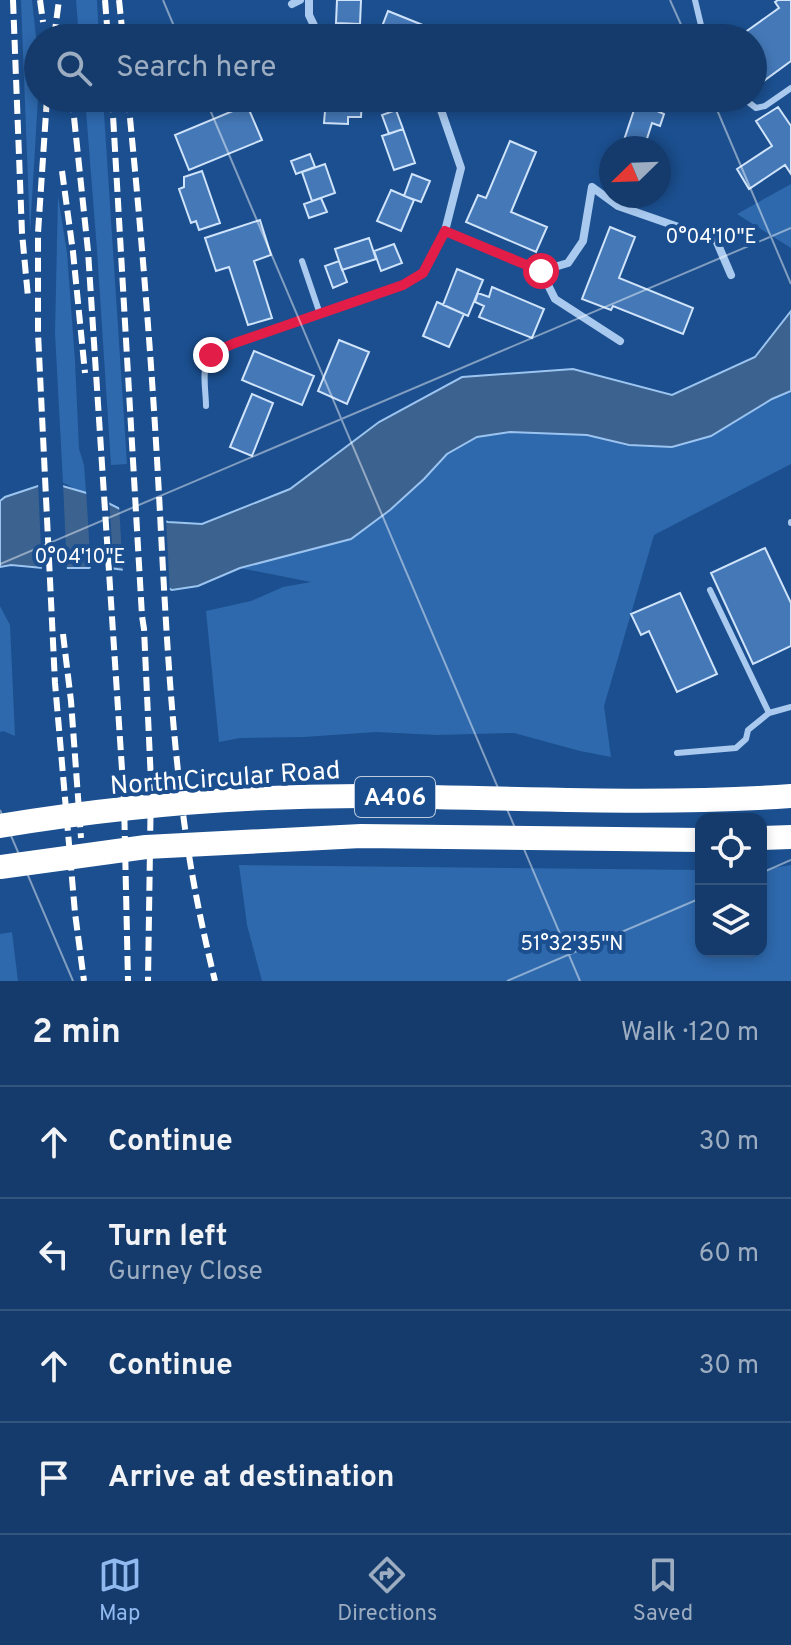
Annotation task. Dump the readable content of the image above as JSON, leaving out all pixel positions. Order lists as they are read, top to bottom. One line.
{"streets":{"highway":["North Circular Road","A406"]},"north":"bottom left","page":{"search":"Search here","heading":["2 min","Walk · 120 m"],"list":[["Continue","30 m"],["Turn left","Gurney Close","60 m"],["Continue","30 m"],"Arrive at destination"],"nav":["Map","Directions","Saved"]},"coordinates":["0°04'10\"E","51°32'35\"N"]}
